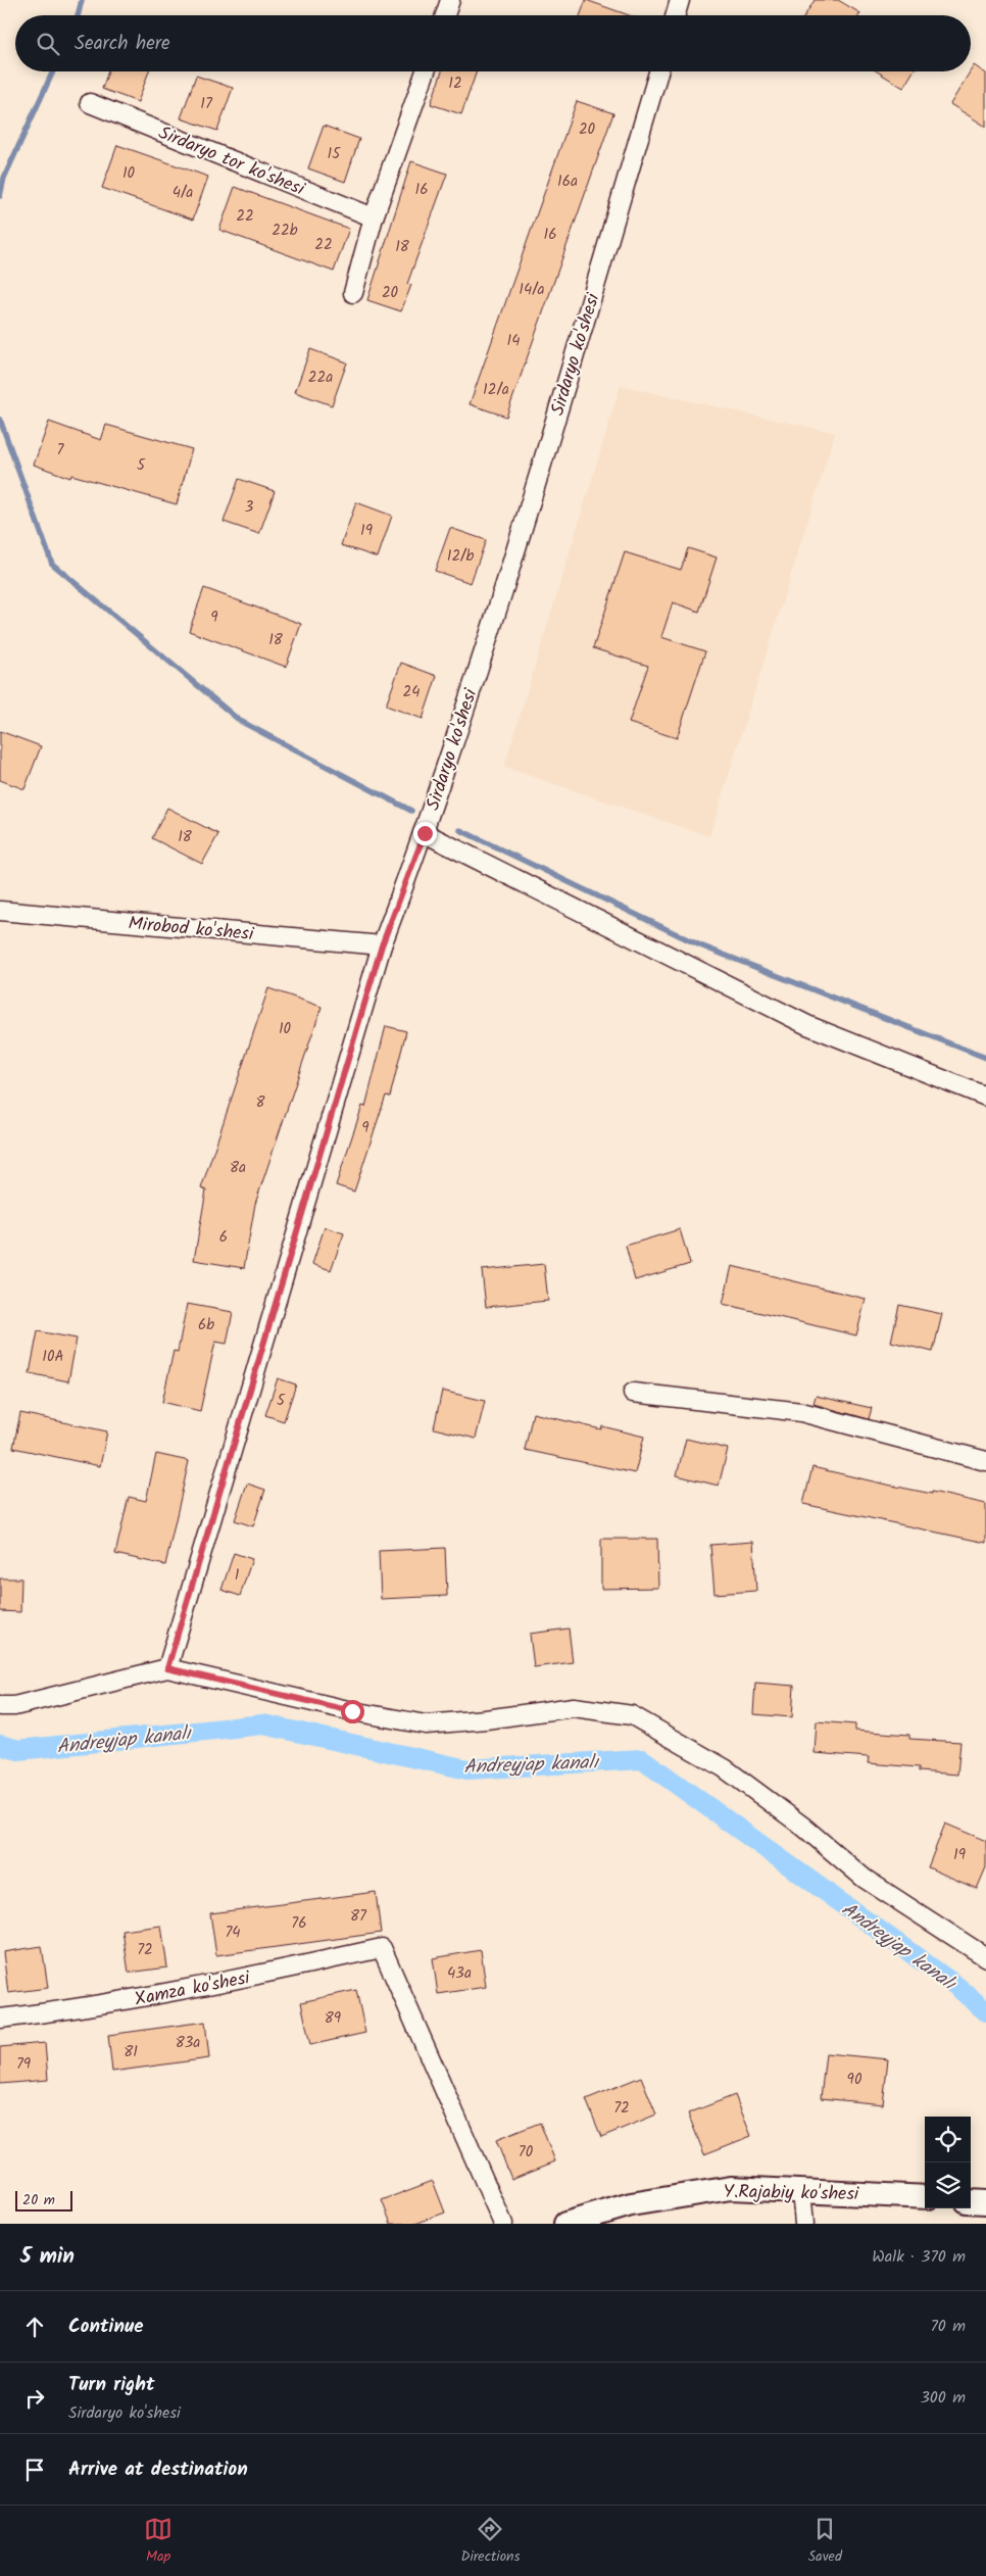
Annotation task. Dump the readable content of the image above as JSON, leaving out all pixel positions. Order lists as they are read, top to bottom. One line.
{"streets":{"street":["Sirdaryo tor ko'shesi","Sirdaryo ko'shesi","Mirobod ko'shesi","Xamza ko'shesi","Y.Rajabiy ko'shesi"]},"crossings":[["Sirdaryo ko'shesi","Mirobod ko'shesi"]],"water":["Andreyjap kanalı"],"house_numbers":["12","17","20","15","10","16a","16","4/a","22","22b","16","22","18","14/a","20","14","22a","12/a","7","5","3","19","12/b","9","18","24","18","10","8","9","8a","6","6b","10A","5","1","19","87","76","74","72","43a","89","83a","81","79","90","72","70"],"scale_bar":"20 m","page":{"search":"Search here","scale":"20 m","heading":["5 min","Walk · 370 m"],"list":[["Continue","70 m"],["Turn right","Sirdaryo ko'shesi","300 m"],"Arrive at destination"],"nav":["Map","Directions","Saved"]}}
